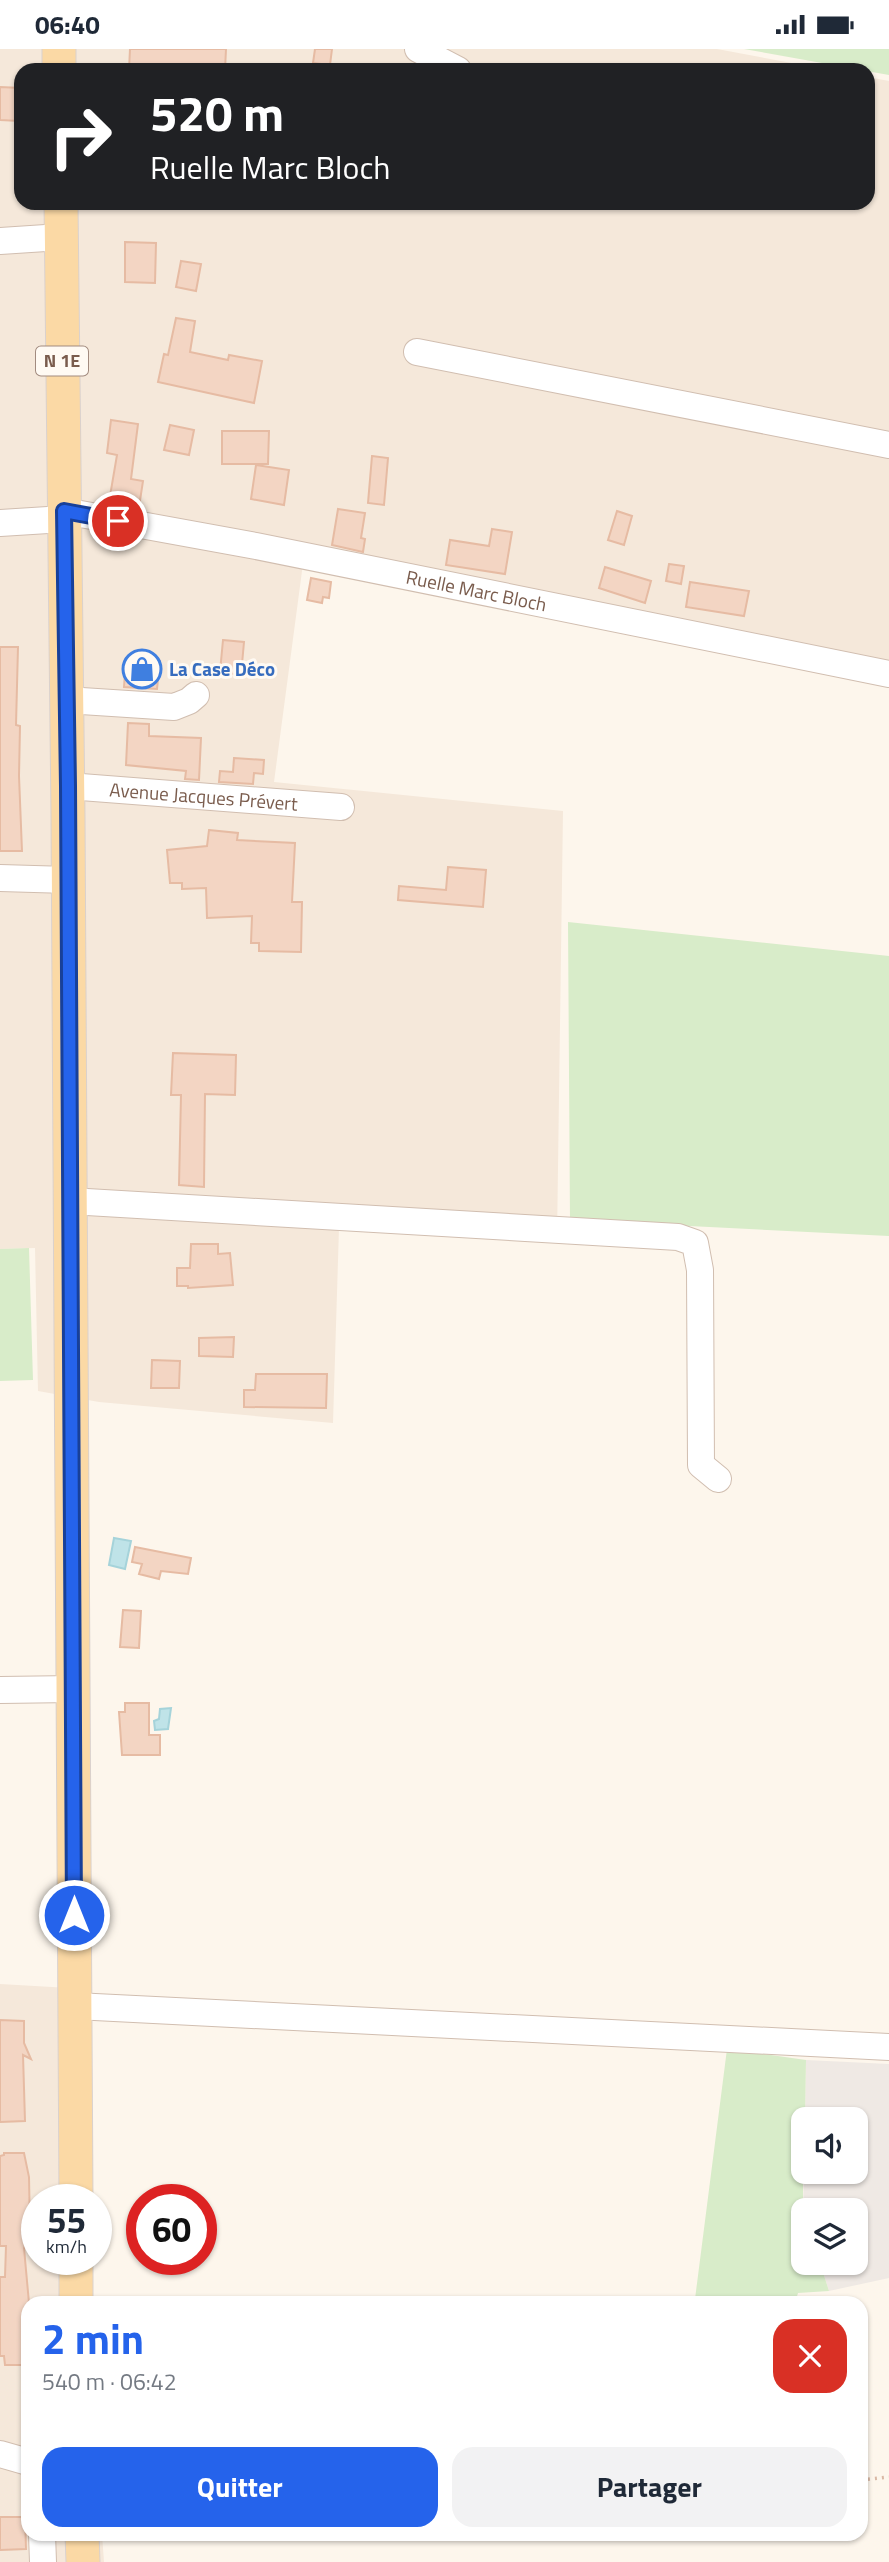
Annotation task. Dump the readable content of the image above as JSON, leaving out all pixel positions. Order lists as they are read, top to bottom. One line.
{"streets":{"main road":["N 1E"],"street":["Ruelle Marc Bloch","Avenue Jacques Prévert"]},"crossings":[["N 1E","Ruelle Marc Bloch"],["N 1E","Avenue Jacques Prévert"]],"places":{"shop":["La Case Déco"]},"page":{"status":"06:40","turn":["520 m","Ruelle Marc Bloch"],"speed":"55 km/h","limit":"60","heading":["2 min","540 m · 06:42"],"buttons":["Quitter","Partager"]}}
